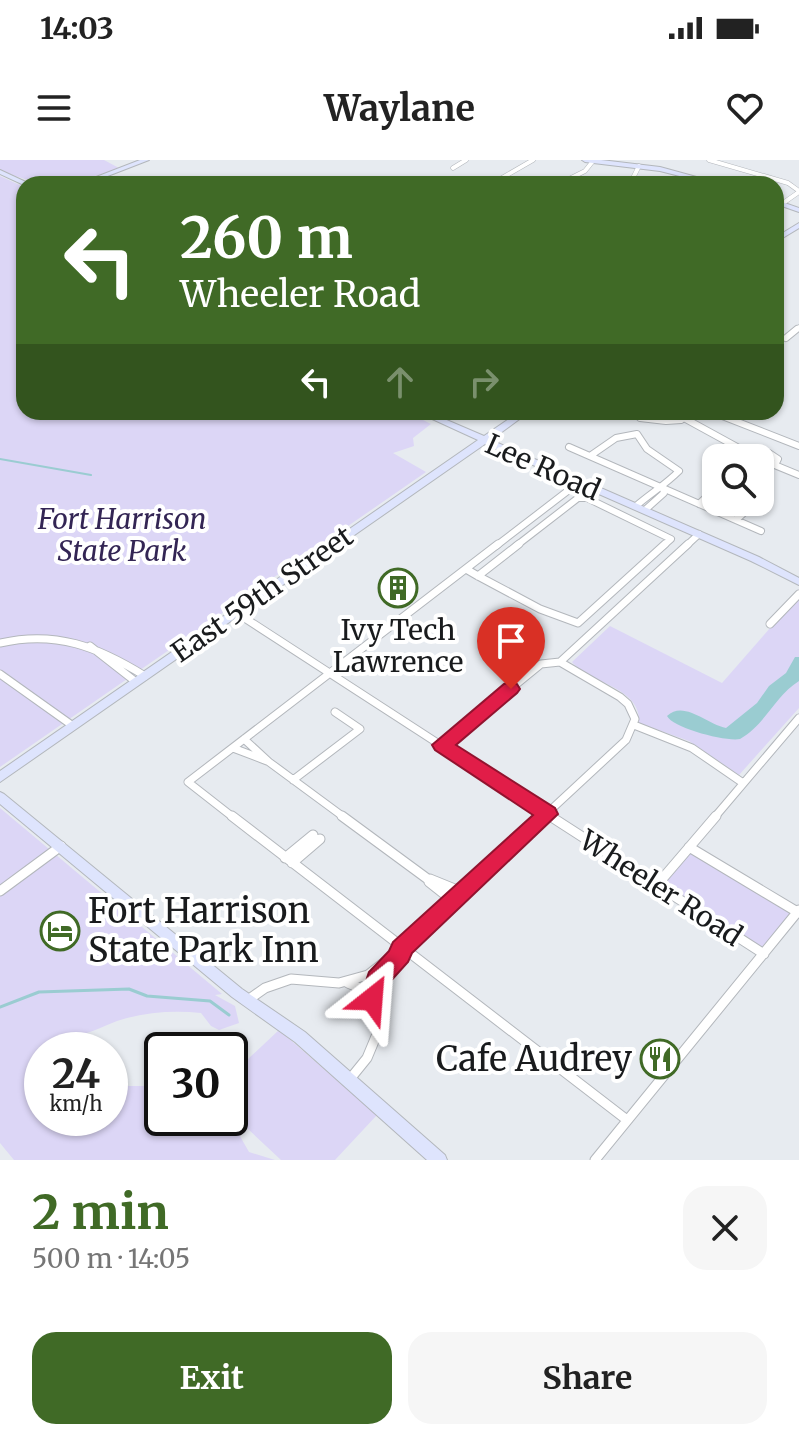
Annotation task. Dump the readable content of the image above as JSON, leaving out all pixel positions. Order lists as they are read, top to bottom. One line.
{"streets":{"street":["Lee Road","East 59th Street","Wheeler Road"]},"crossings":[["Lee Road","East 59th Street"],["East 59th Street","Wheeler Road"]],"parks":["Fort Harrison State Park"],"places":{"building":["Ivy Tech Lawrence"],"hotel":["Fort Harrison State Park Inn"],"restaurant":["Cafe Audrey"]},"page":{"status":"14:03","header":"Waylane","turn":["260 m","Wheeler Road"],"speed":"24 km/h","limit":"30","heading":["2 min","500 m · 14:05"],"buttons":["Exit","Share"]}}
